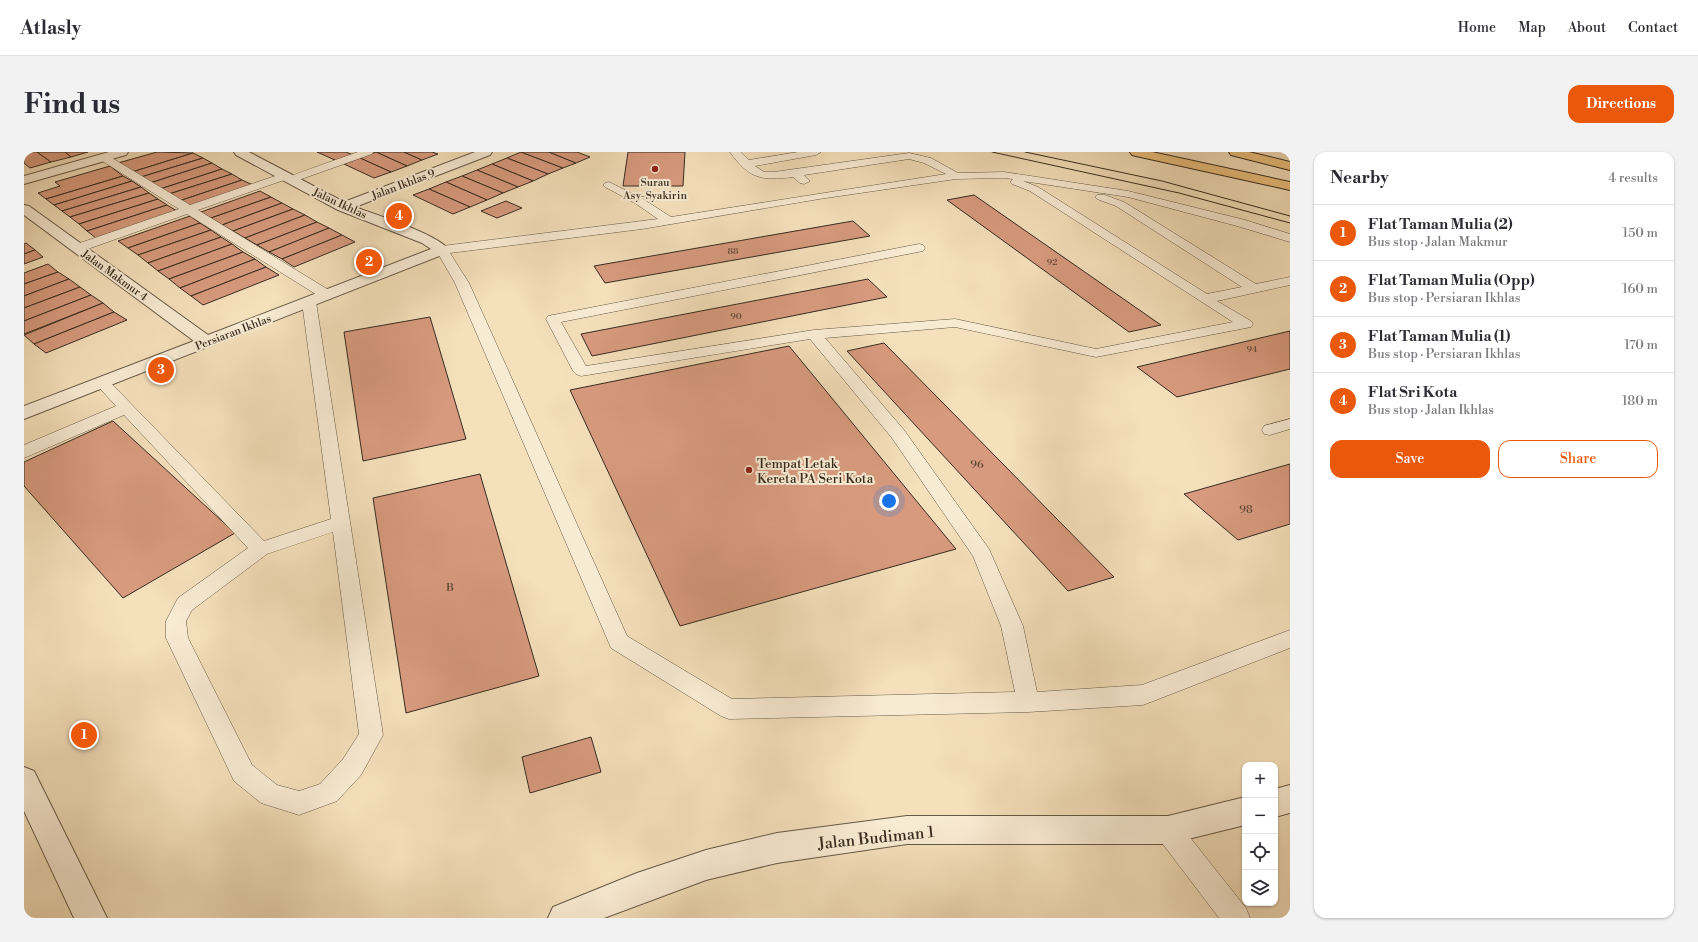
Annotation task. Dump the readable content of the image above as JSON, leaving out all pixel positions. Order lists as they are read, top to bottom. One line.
{"streets":{"street":["Jalan Ikhlas 9","Jalan Ikhlas","Jalan Makmur 4","Persiaran Ikhlas","Jalan Budiman 1"]},"crossings":[["Jalan Ikhlas 9","Jalan Ikhlas"],["Jalan Ikhlas","Persiaran Ikhlas"],["Jalan Makmur 4","Persiaran Ikhlas"]],"places":["Surau Asy-Syakirin","Tempat Letak Kereta PA Seri Kota"],"house_numbers":["88","92","90","94","96","98","B"],"page":{"header":"Atlasly","nav":["Home","Map","About","Contact"],"buttons":["Directions",["Save","Share"]],"title":"Find us","heading":["Nearby","4 results"],"pins":["4","2","3","1"],"list":[{"mark":"1","name":"Flat Taman Mulia (2)","note":"Bus stop · Jalan Makmur","value":"150 m"},{"mark":"2","name":"Flat Taman Mulia (Opp)","note":"Bus stop · Persiaran Ikhlas","value":"160 m"},{"mark":"3","name":"Flat Taman Mulia (1)","note":"Bus stop · Persiaran Ikhlas","value":"170 m"},{"mark":"4","name":"Flat Sri Kota","note":"Bus stop · Jalan Ikhlas","value":"180 m"}],"map_buttons":["+","−"]}}
